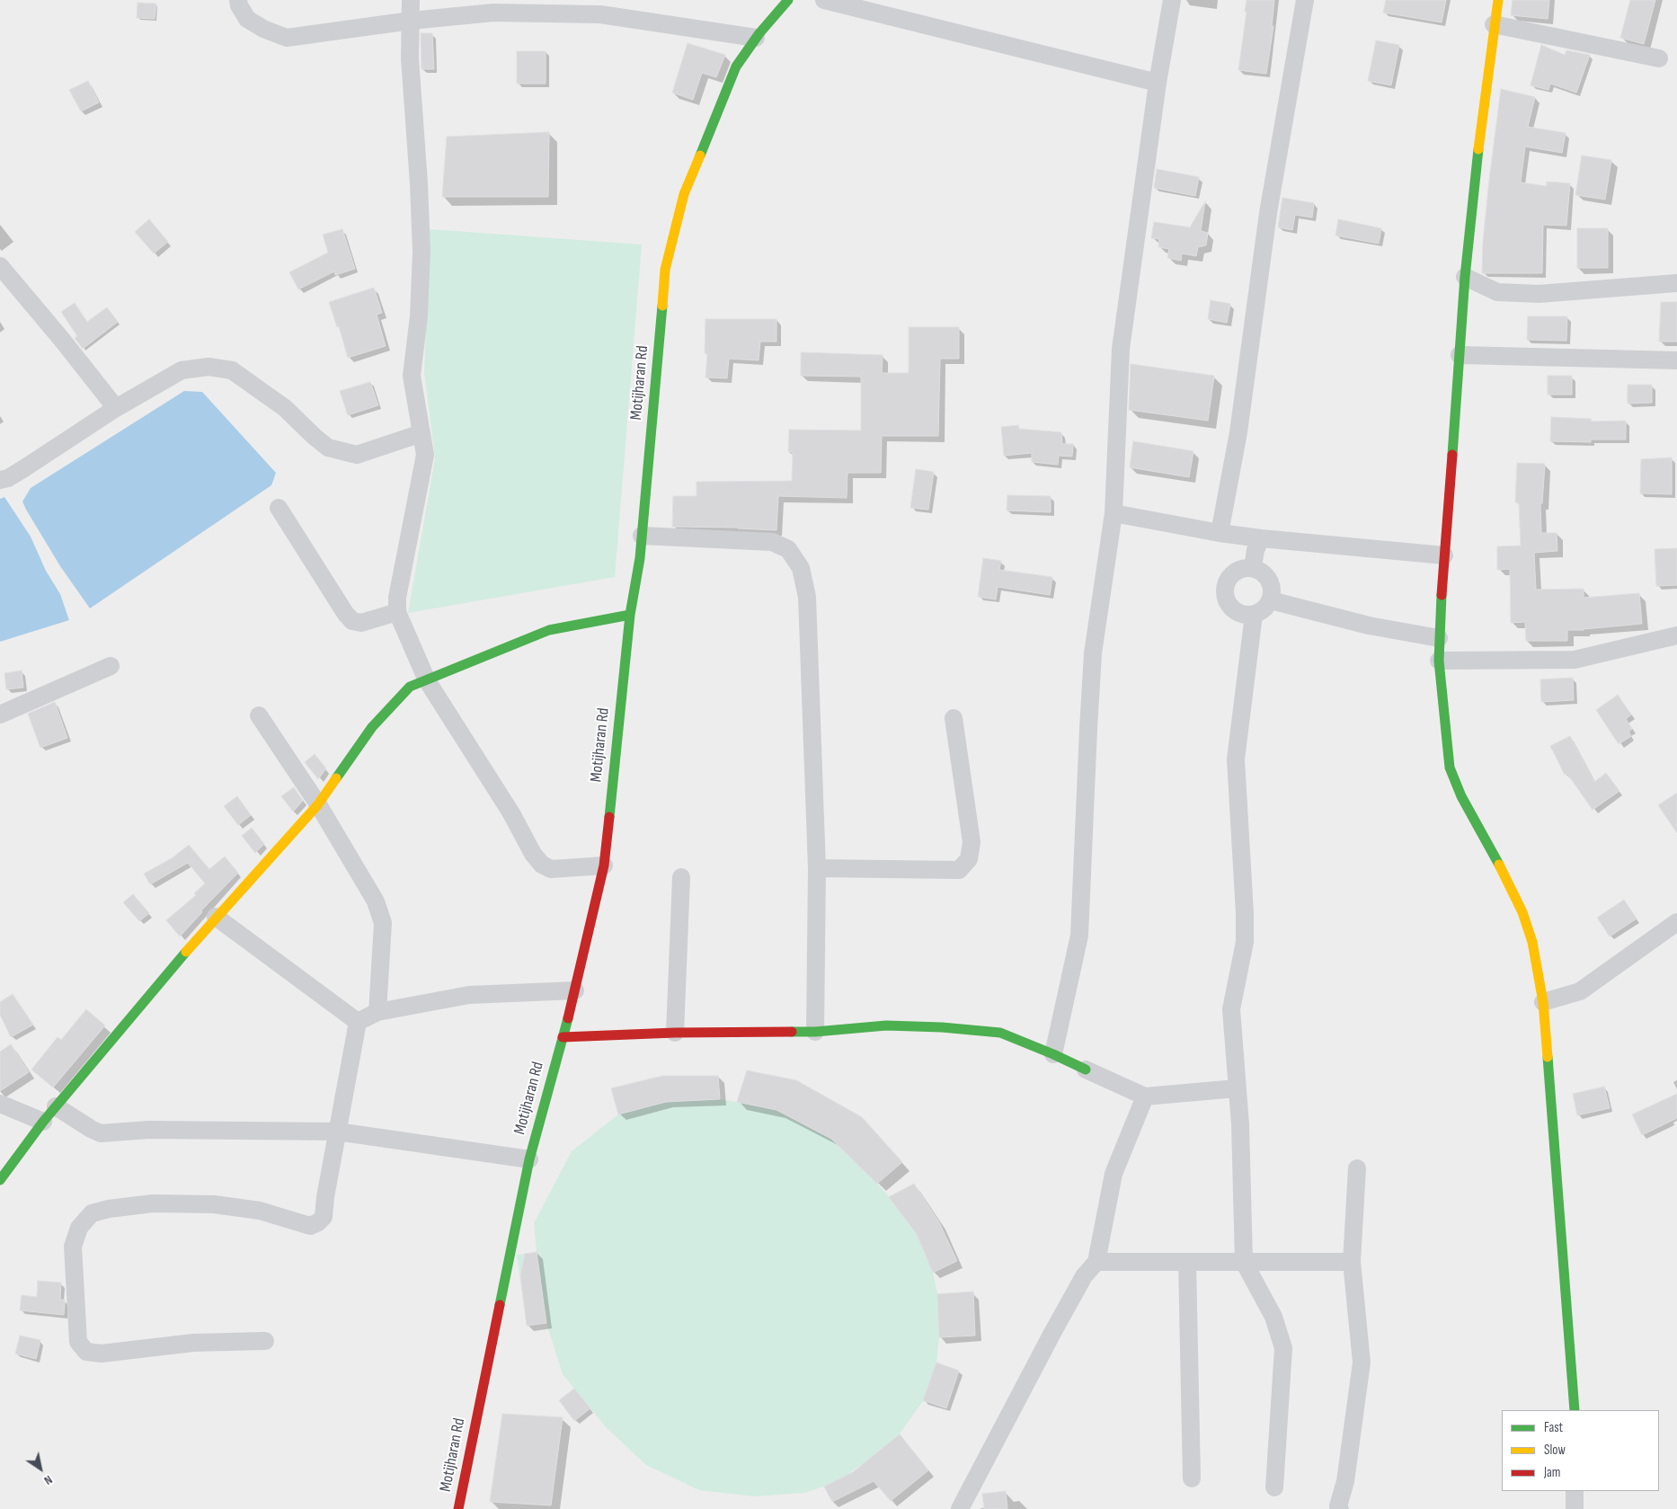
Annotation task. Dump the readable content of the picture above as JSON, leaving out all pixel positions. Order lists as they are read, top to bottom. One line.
{"streets":{"street":["Motijharan Rd"]},"legend":["Fast","Slow","Jam"],"north":"bottom right"}
